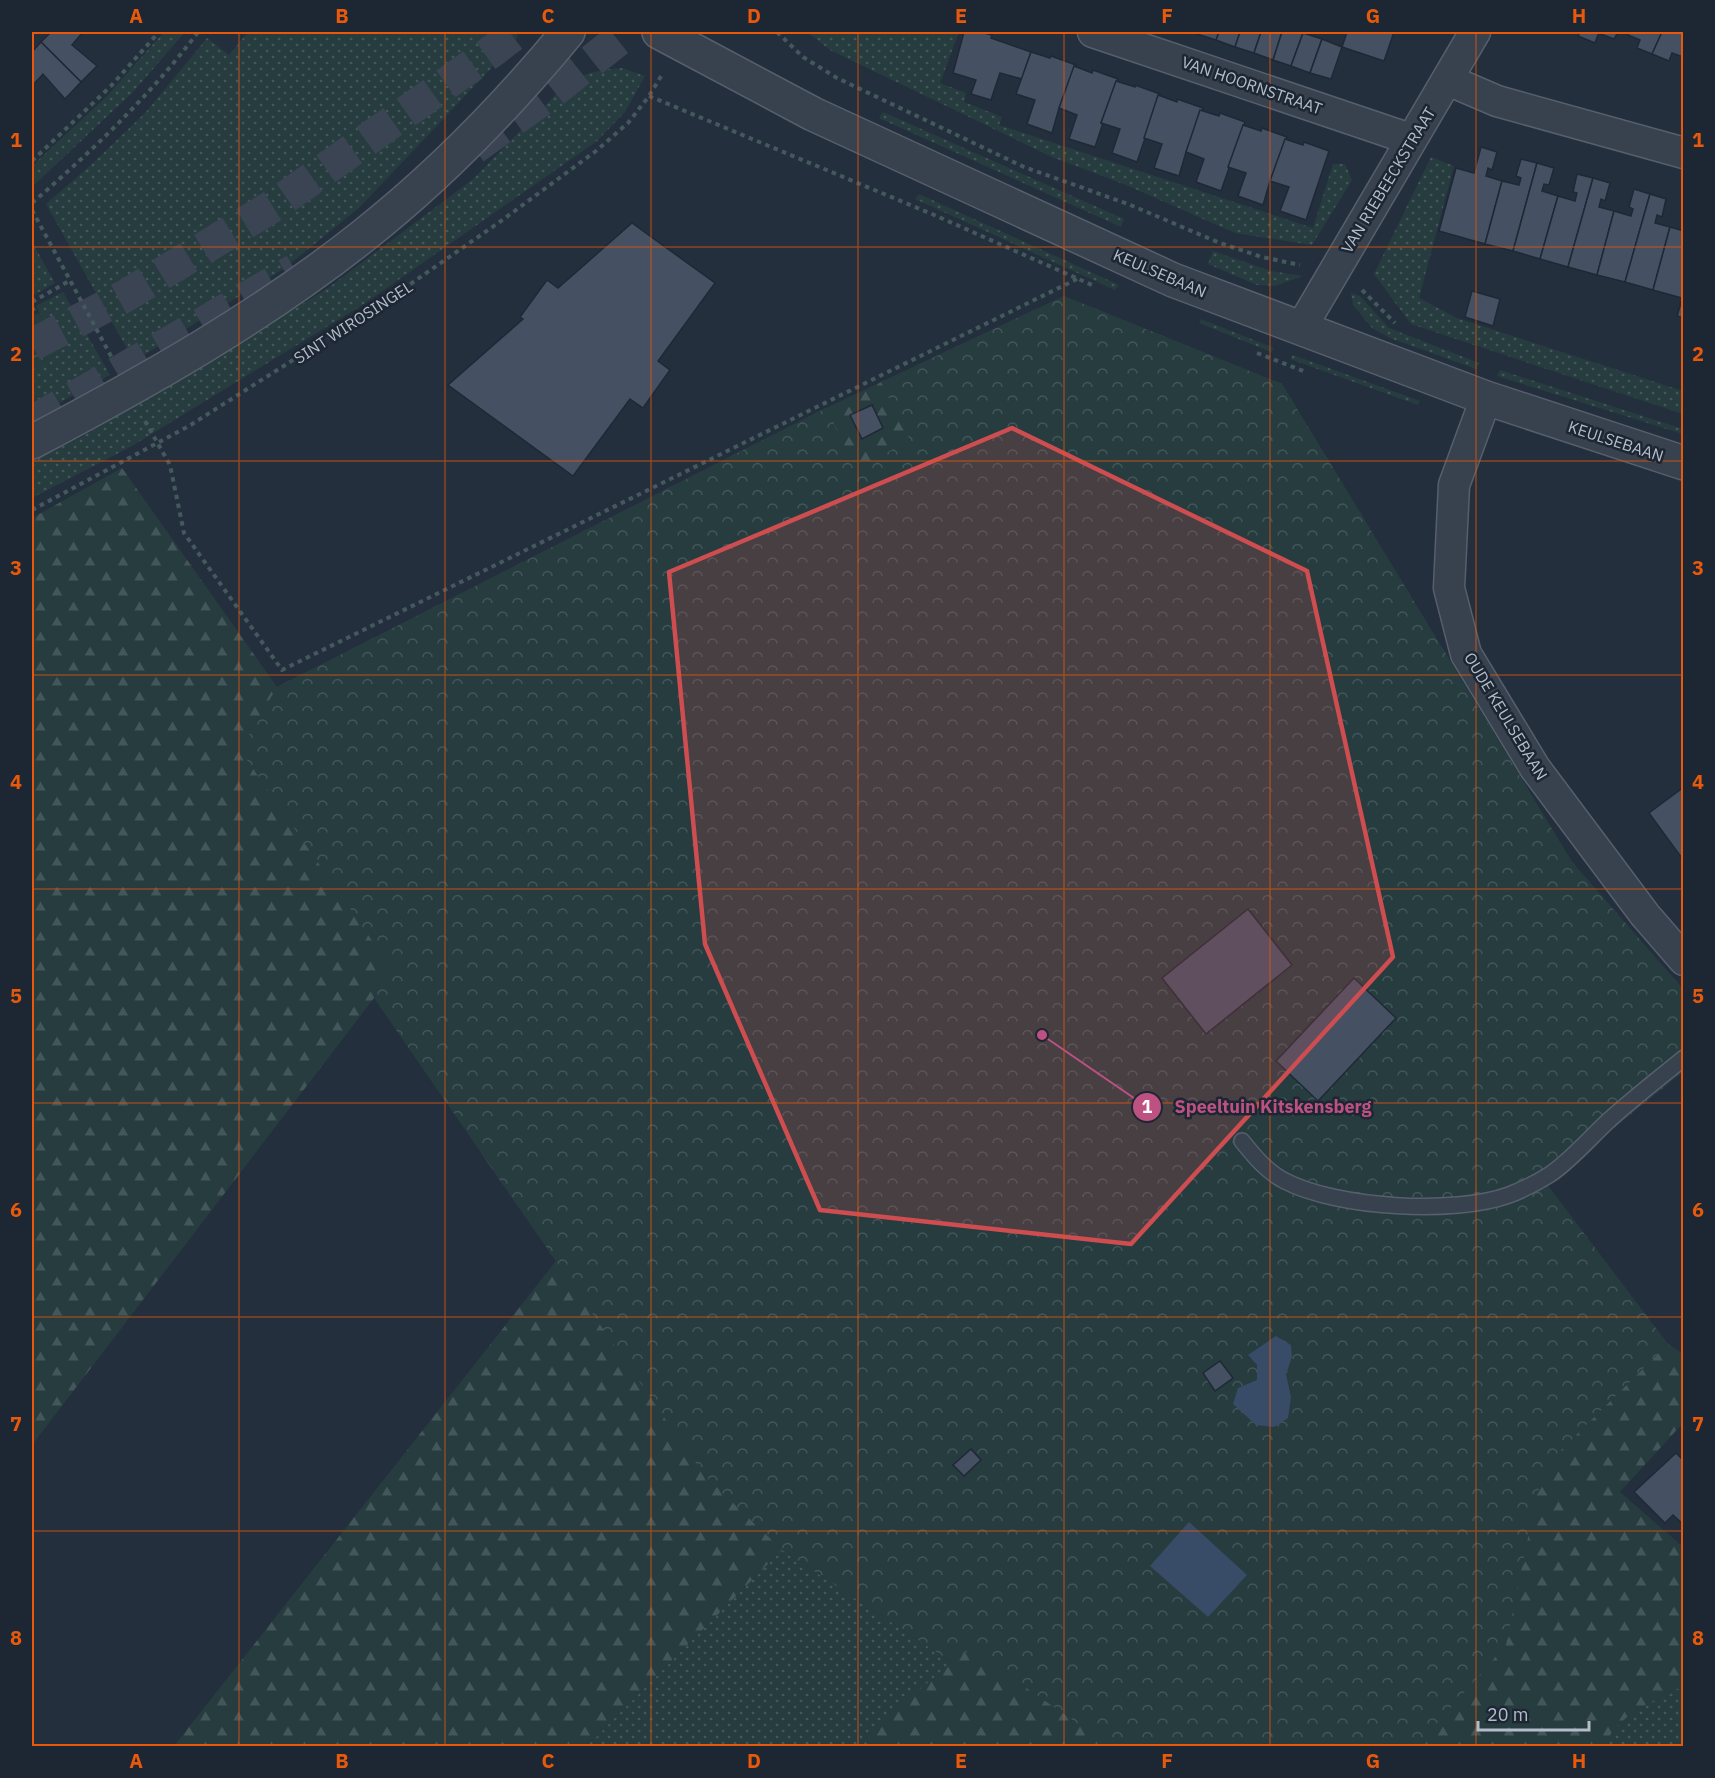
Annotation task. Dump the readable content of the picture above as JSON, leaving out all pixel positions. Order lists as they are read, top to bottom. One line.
{"streets":{"street":["VAN HOORNSTRAAT","VAN RIEBEECKSTRAAT","KEULSEBAAN","OUDE KEULSEBAAN"],"path":["SINT WIROSINGEL"]},"crossings":[["VAN HOORNSTRAAT","VAN RIEBEECKSTRAAT"],["VAN RIEBEECKSTRAAT","KEULSEBAAN"],["KEULSEBAAN","OUDE KEULSEBAAN"]],"places":["Speeltuin Kitskensberg"],"scale_bar":"20 m","grid":{"columns":["A","B","C","D","E","F","G","H"],"rows":["1","2","3","4","5","6","7","8"]}}
